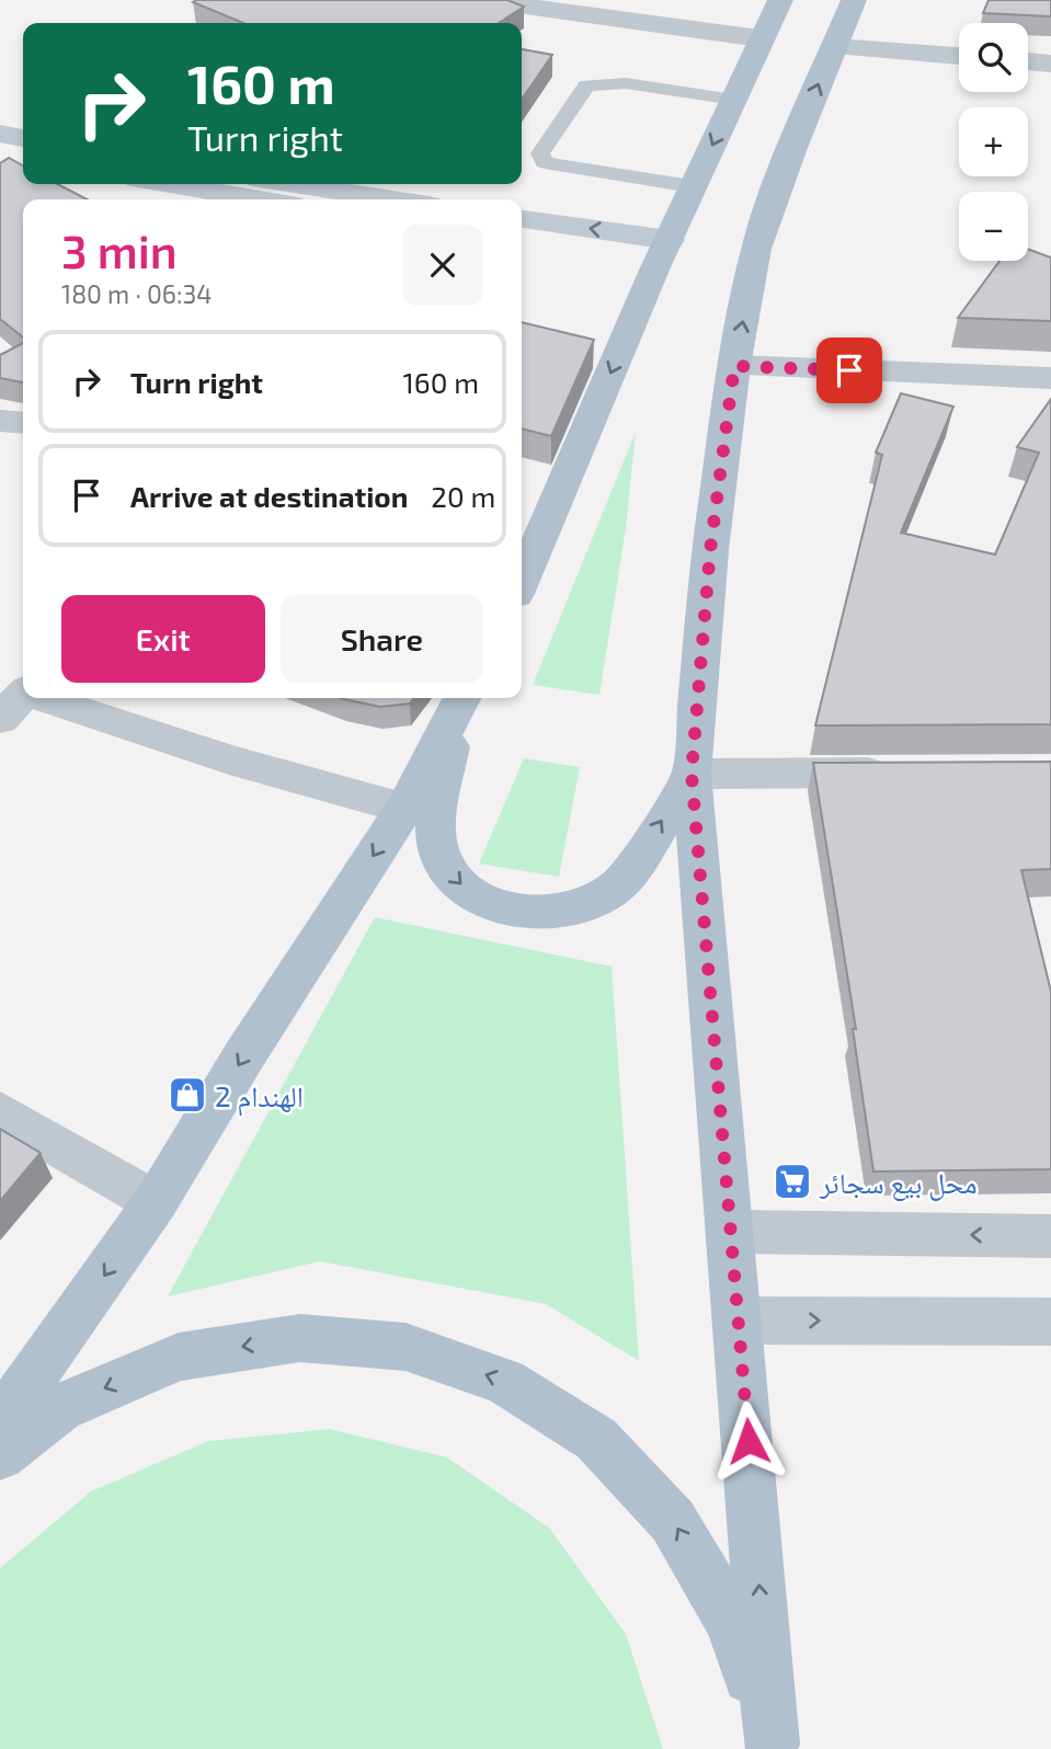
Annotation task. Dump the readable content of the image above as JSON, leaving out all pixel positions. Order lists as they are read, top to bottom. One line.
{"places":{"shop":["الهندام 2"],"supermarket":["محل بيع سجائر"]},"page":{"map_buttons":["+","−"],"turn":["160 m","Turn right"],"heading":["3 min","180 m · 06:34"],"list":[{"name":"Turn right","value":"160 m"},{"name":"Arrive at destination","value":"20 m"}],"buttons":["Exit","Share"]}}
